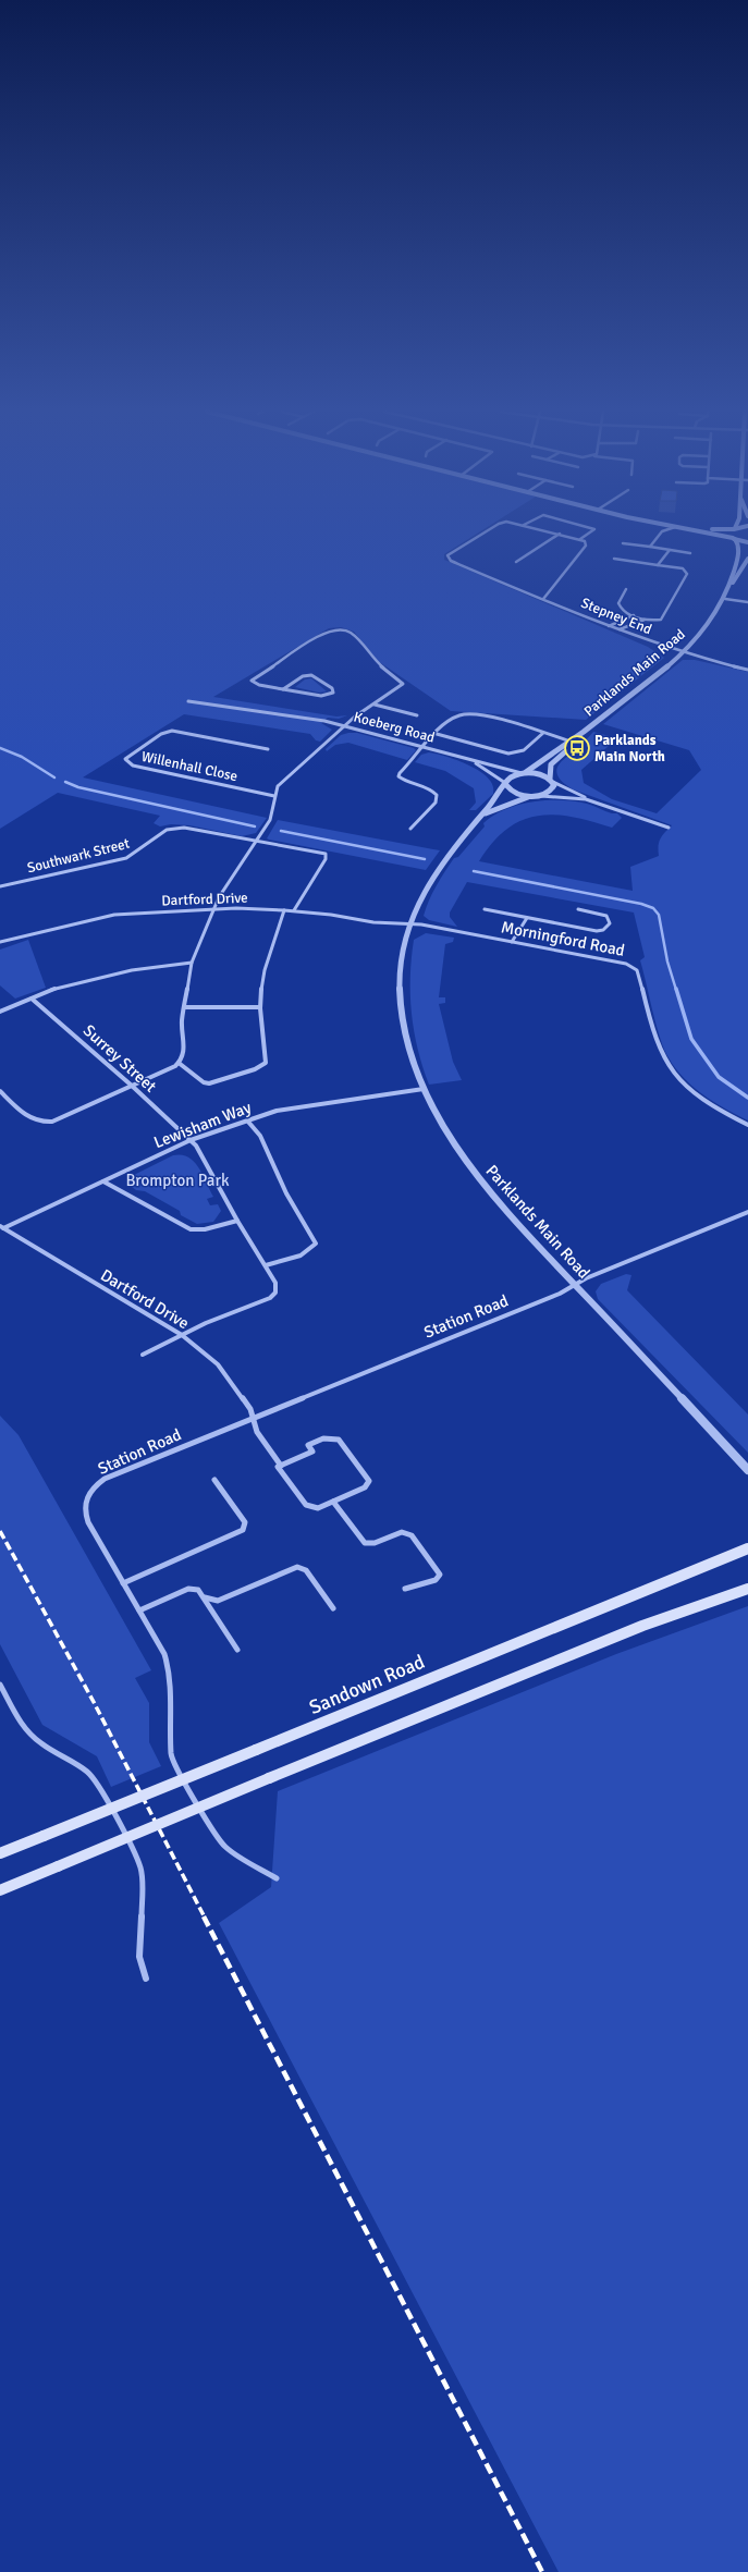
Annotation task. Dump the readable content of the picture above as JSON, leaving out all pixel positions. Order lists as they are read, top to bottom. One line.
{"streets":{"main road":["Sandown Road"],"street":["Stepney End","Parklands Main Road","Koeberg Road","Willenhall Close","Southwark Street","Dartford Drive","Morningford Road","Surrey Street","Lewisham Way","Station Road"]},"crossings":[["Stepney End","Parklands Main Road"],["Parklands Main Road","Koeberg Road"],["Parklands Main Road","Dartford Drive"],["Parklands Main Road","Morningford Road"],["Parklands Main Road","Lewisham Way"],["Parklands Main Road","Station Road"],["Southwark Street","Dartford Drive"],["Dartford Drive","Morningford Road"],["Dartford Drive","Surrey Street"],["Dartford Drive","Lewisham Way"],["Dartford Drive","Station Road"],["Surrey Street","Lewisham Way"]],"parks":["Brompton Park"],"places":{"bus stop":["Parklands Main North"]}}
